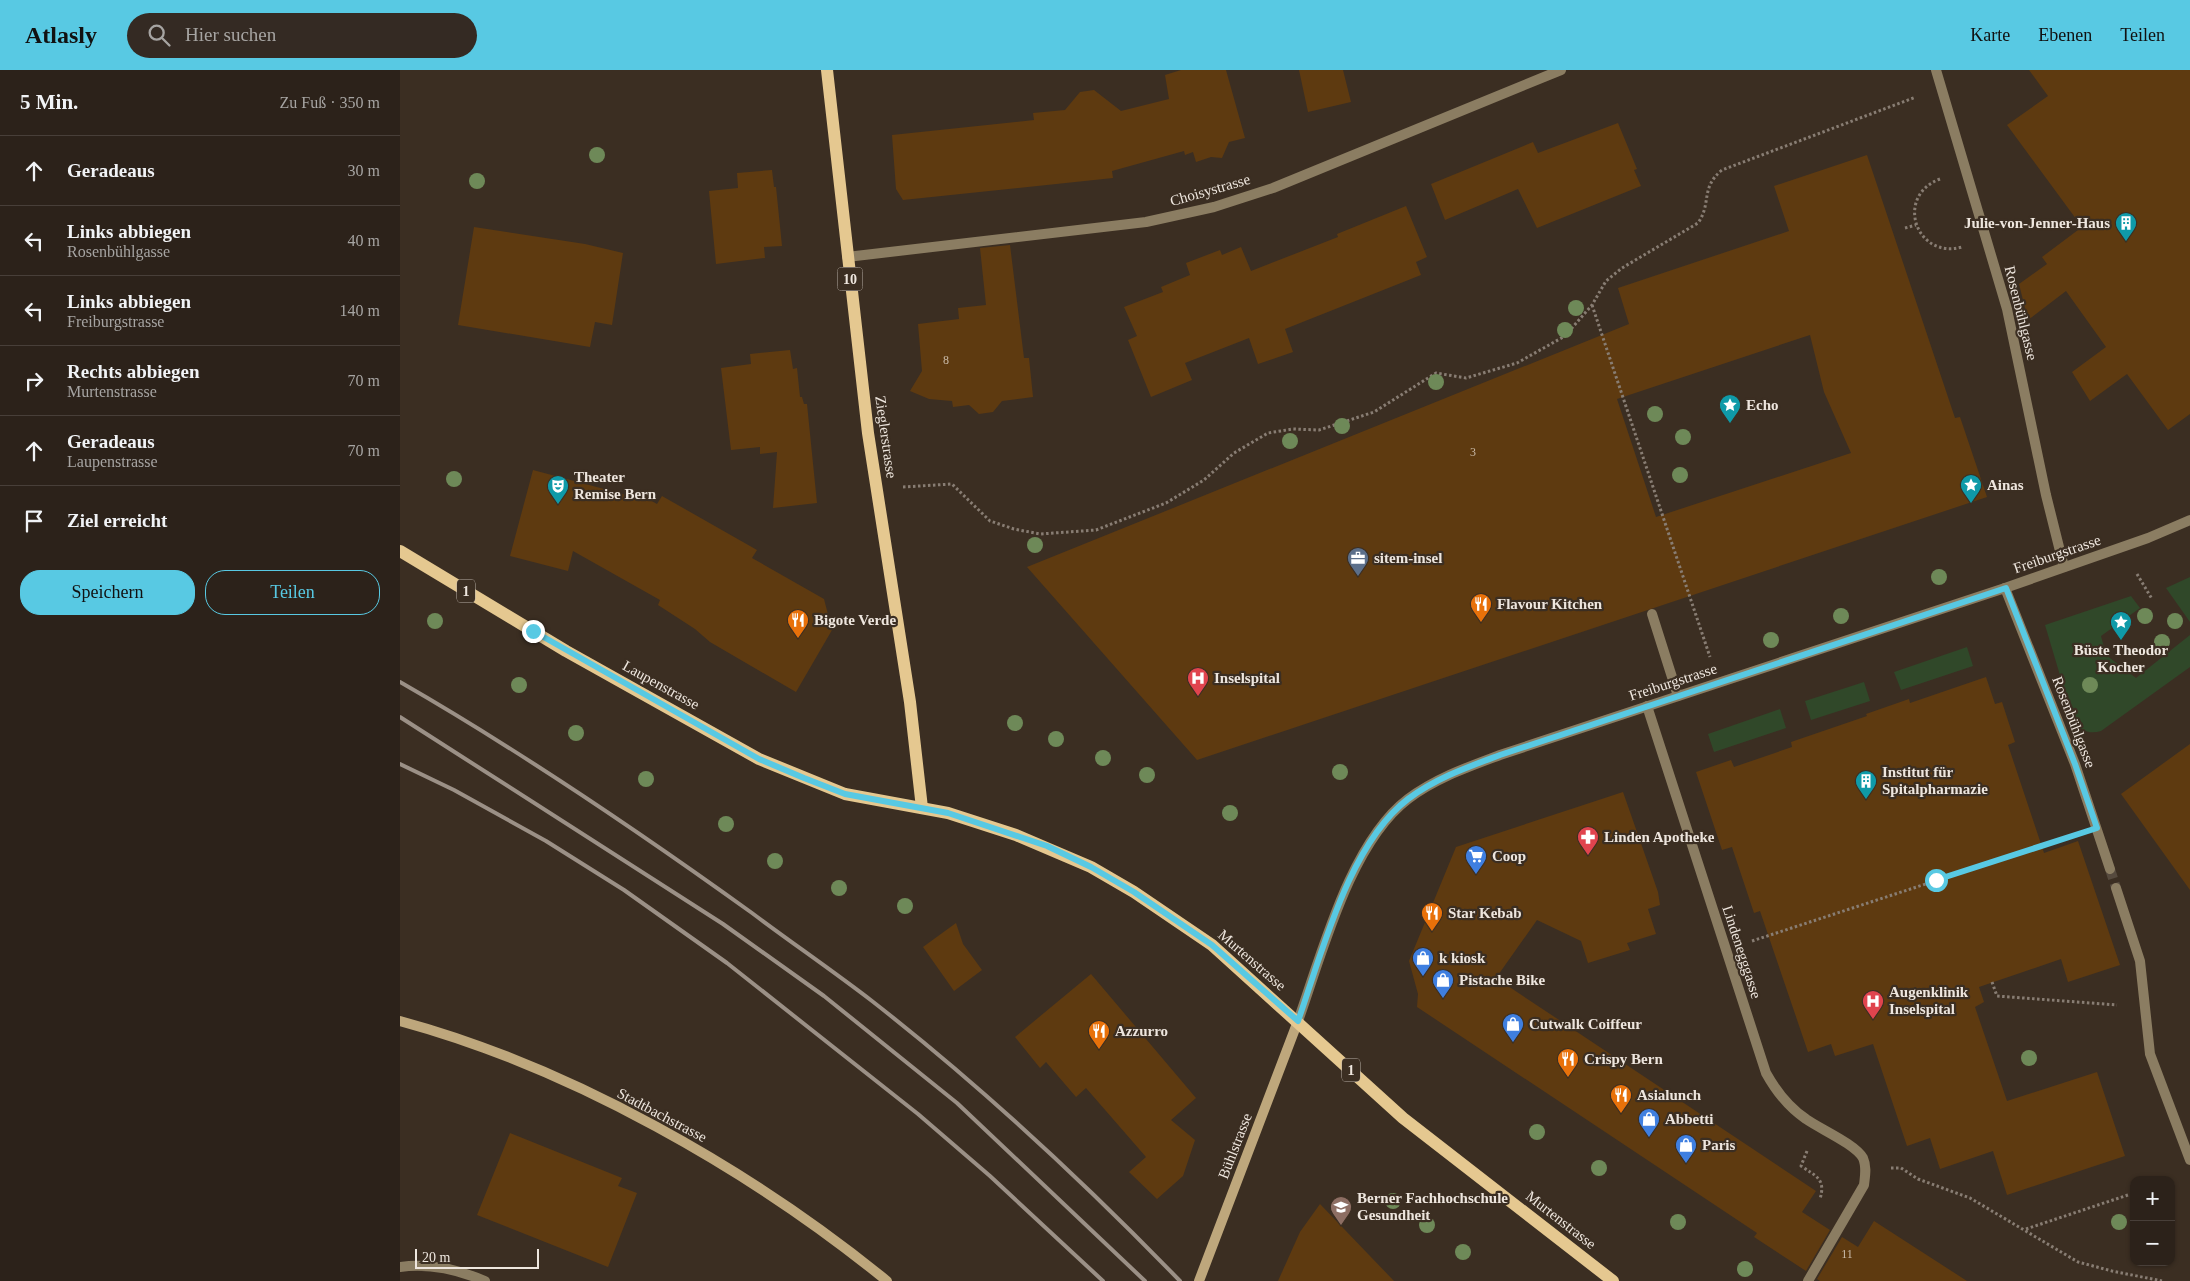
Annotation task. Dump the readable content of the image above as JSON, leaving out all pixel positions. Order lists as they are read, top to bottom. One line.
{"streets":{"main road":["10","Zieglerstrasse","1","Laupenstrasse","Murtenstrasse","Stadtbachstrasse","Bühlstrasse"],"street":["Choisystrasse","Rosenbühlgasse","Freiburgstrasse","Lindenegggasse"]},"crossings":[["Choisystrasse","Zieglerstrasse"],["Rosenbühlgasse","Freiburgstrasse"],["Zieglerstrasse","Laupenstrasse"],["Zieglerstrasse","Murtenstrasse"],["Freiburgstrasse","Lindenegggasse"],["Freiburgstrasse","Murtenstrasse"],["Freiburgstrasse","Bühlstrasse"],["Laupenstrasse","Murtenstrasse"],["Murtenstrasse","Bühlstrasse"]],"places":{"building":["Julie-von-Jenner-Haus","Institut für Spitalpharmazie"],"place":["Echo","Ainas","Büste Theodor Kocher"],"theatre":["Theater Remise Bern"],"office":["sitem-insel"],"restaurant":["Flavour Kitchen","Bigote Verde","Star Kebab","Azzurro","Crispy Bern","Asialunch"],"hospital":["Inselspital","Augenklinik Inselspital"],"pharmacy":["Linden Apotheke"],"supermarket":["Coop"],"shop":["k kiosk","Pistache Bike","Cutwalk Coiffeur","Abbetti","Paris"],"school or university":["Berner Fachhochschule Gesundheit"]},"house_numbers":["8","3","11"],"scale_bar":"20 m","page":{"header":"Atlasly","search":"Hier suchen","nav":["Karte","Ebenen","Teilen"],"heading":["5 Min.","Zu Fuß · 350 m"],"list":[["Geradeaus","30 m"],["Links abbiegen","Rosenbühlgasse","40 m"],["Links abbiegen","Freiburgstrasse","140 m"],["Rechts abbiegen","Murtenstrasse","70 m"],["Geradeaus","Laupenstrasse","70 m"],"Ziel erreicht"],"buttons":["Speichern","Teilen"],"map_buttons":["+","−"],"scale":"20 m"}}
